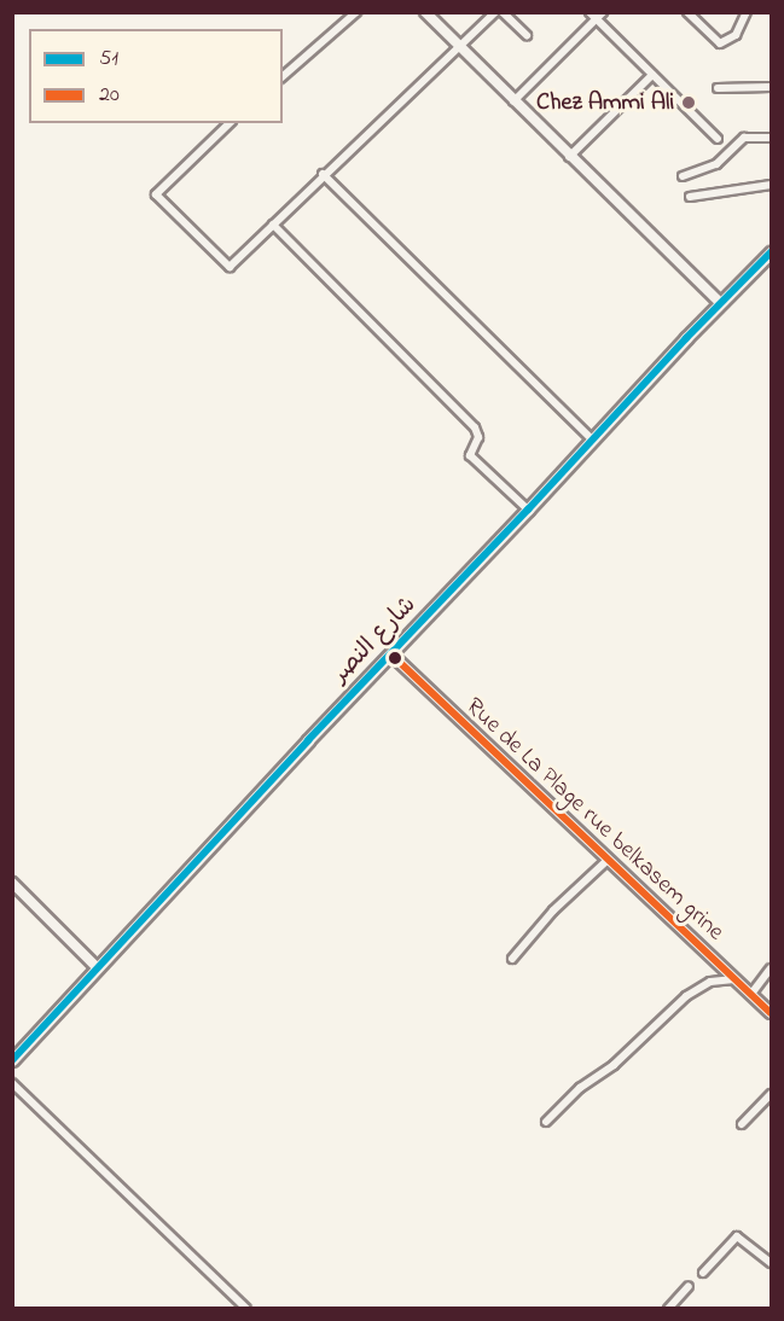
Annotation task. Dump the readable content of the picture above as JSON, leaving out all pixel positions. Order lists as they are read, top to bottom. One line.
{"streets":{"main road":["شارع النصر"],"street":["Rue de La Plage rue belkasem grine"]},"crossings":[["شارع النصر","Rue de La Plage rue belkasem grine"]],"places":["Chez Ammi Ali"],"lines":["transit line 51","transit line 20"],"legend":["51","20"]}
